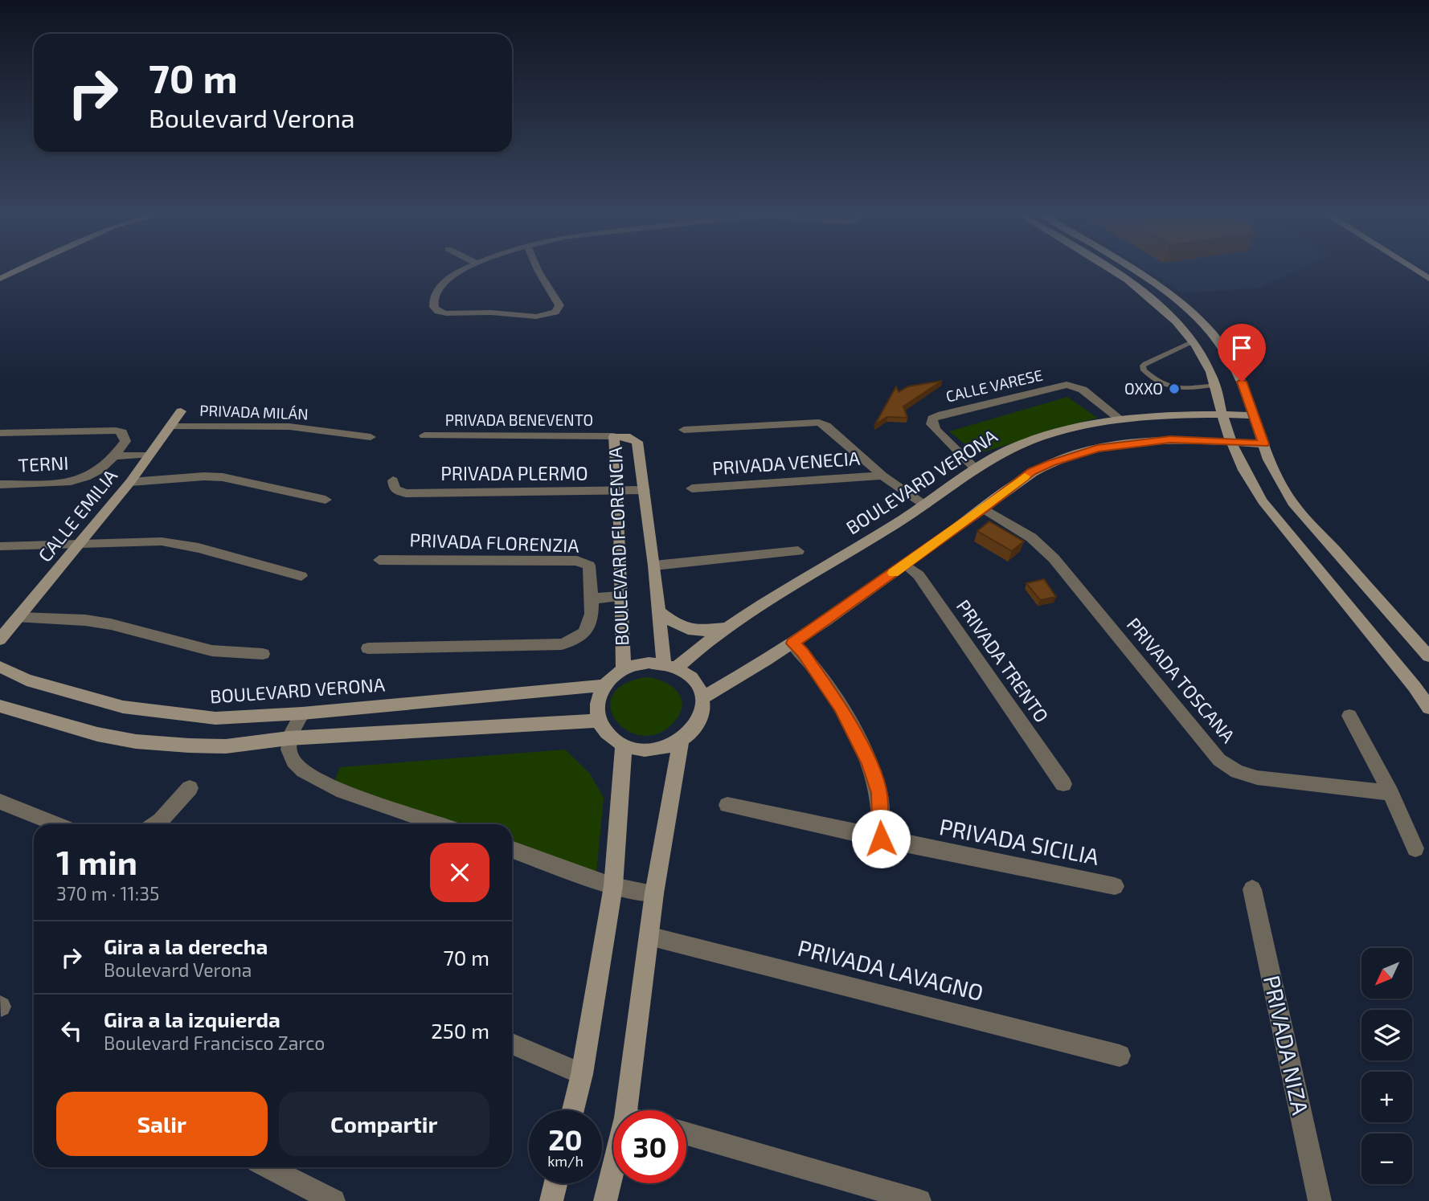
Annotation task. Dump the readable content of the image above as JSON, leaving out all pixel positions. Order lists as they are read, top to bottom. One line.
{"streets":{"street":["CALLE VARESE","PRIVADA MILÁN","PRIVADA BENEVENTO","PRIVADA VENECIA","TERNI","PRIVADA PLERMO","BOULEVARD VERONA","CALLE EMILIA","PRIVADA FLORENZIA","BOULEVARD FLORENCIA","PRIVADA TRENTO","PRIVADA TOSCANA","PRIVADA SICILIA","PRIVADA LAVAGNO","PRIVADA NIZA"]},"crossings":[["CALLE VARESE","BOULEVARD VERONA"],["PRIVADA MILÁN","CALLE EMILIA"],["PRIVADA BENEVENTO","BOULEVARD FLORENCIA"],["PRIVADA VENECIA","BOULEVARD VERONA"],["PRIVADA PLERMO","BOULEVARD FLORENCIA"],["BOULEVARD VERONA","BOULEVARD FLORENCIA"]],"places":["OXXO"],"north":"bottom left","page":{"turn":["70 m","Boulevard Verona"],"heading":["1 min","370 m · 11:35"],"list":[{"name":"Gira a la derecha","note":"Boulevard Verona","value":"70 m"},{"name":"Gira a la izquierda","note":"Boulevard Francisco Zarco","value":"250 m"}],"map_buttons":["+","−"],"buttons":["Salir","Compartir"],"speed":"20 km/h","limit":"30"}}
